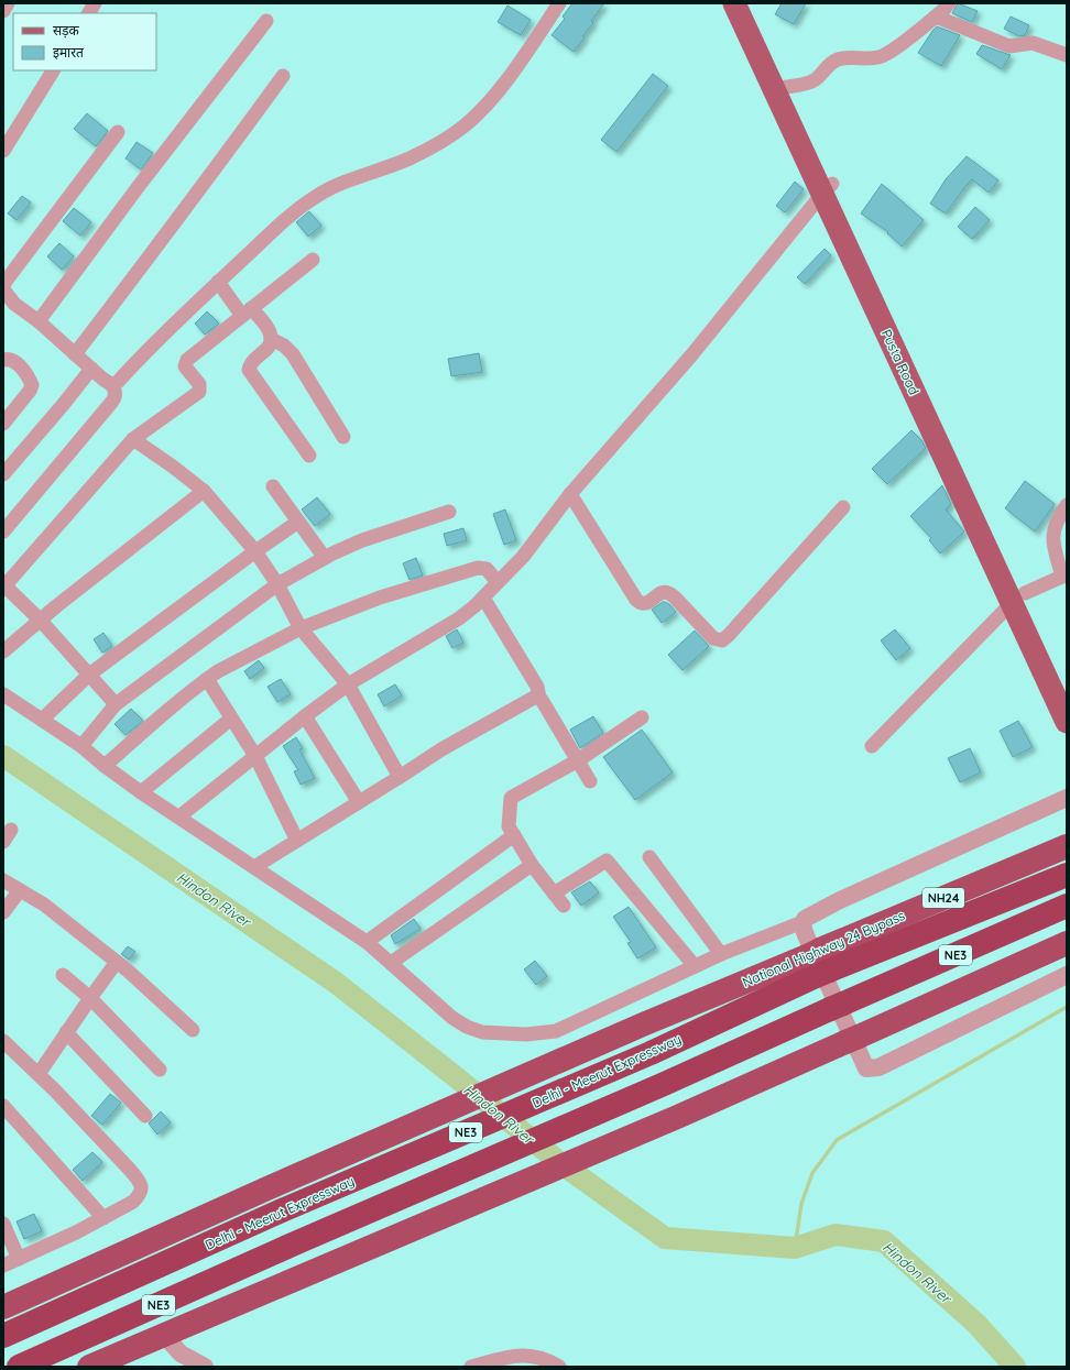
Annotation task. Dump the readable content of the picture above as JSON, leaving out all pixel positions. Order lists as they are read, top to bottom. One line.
{"streets":{"highway":["NH24","National Highway 24 Bypass","NE3","Delhi - Meerut Expressway"],"main road":["Pusta Road"]},"crossings":[["National Highway 24 Bypass","Delhi - Meerut Expressway"]],"water":["Hindon River"],"legend":["सड़क","इमारत"]}
